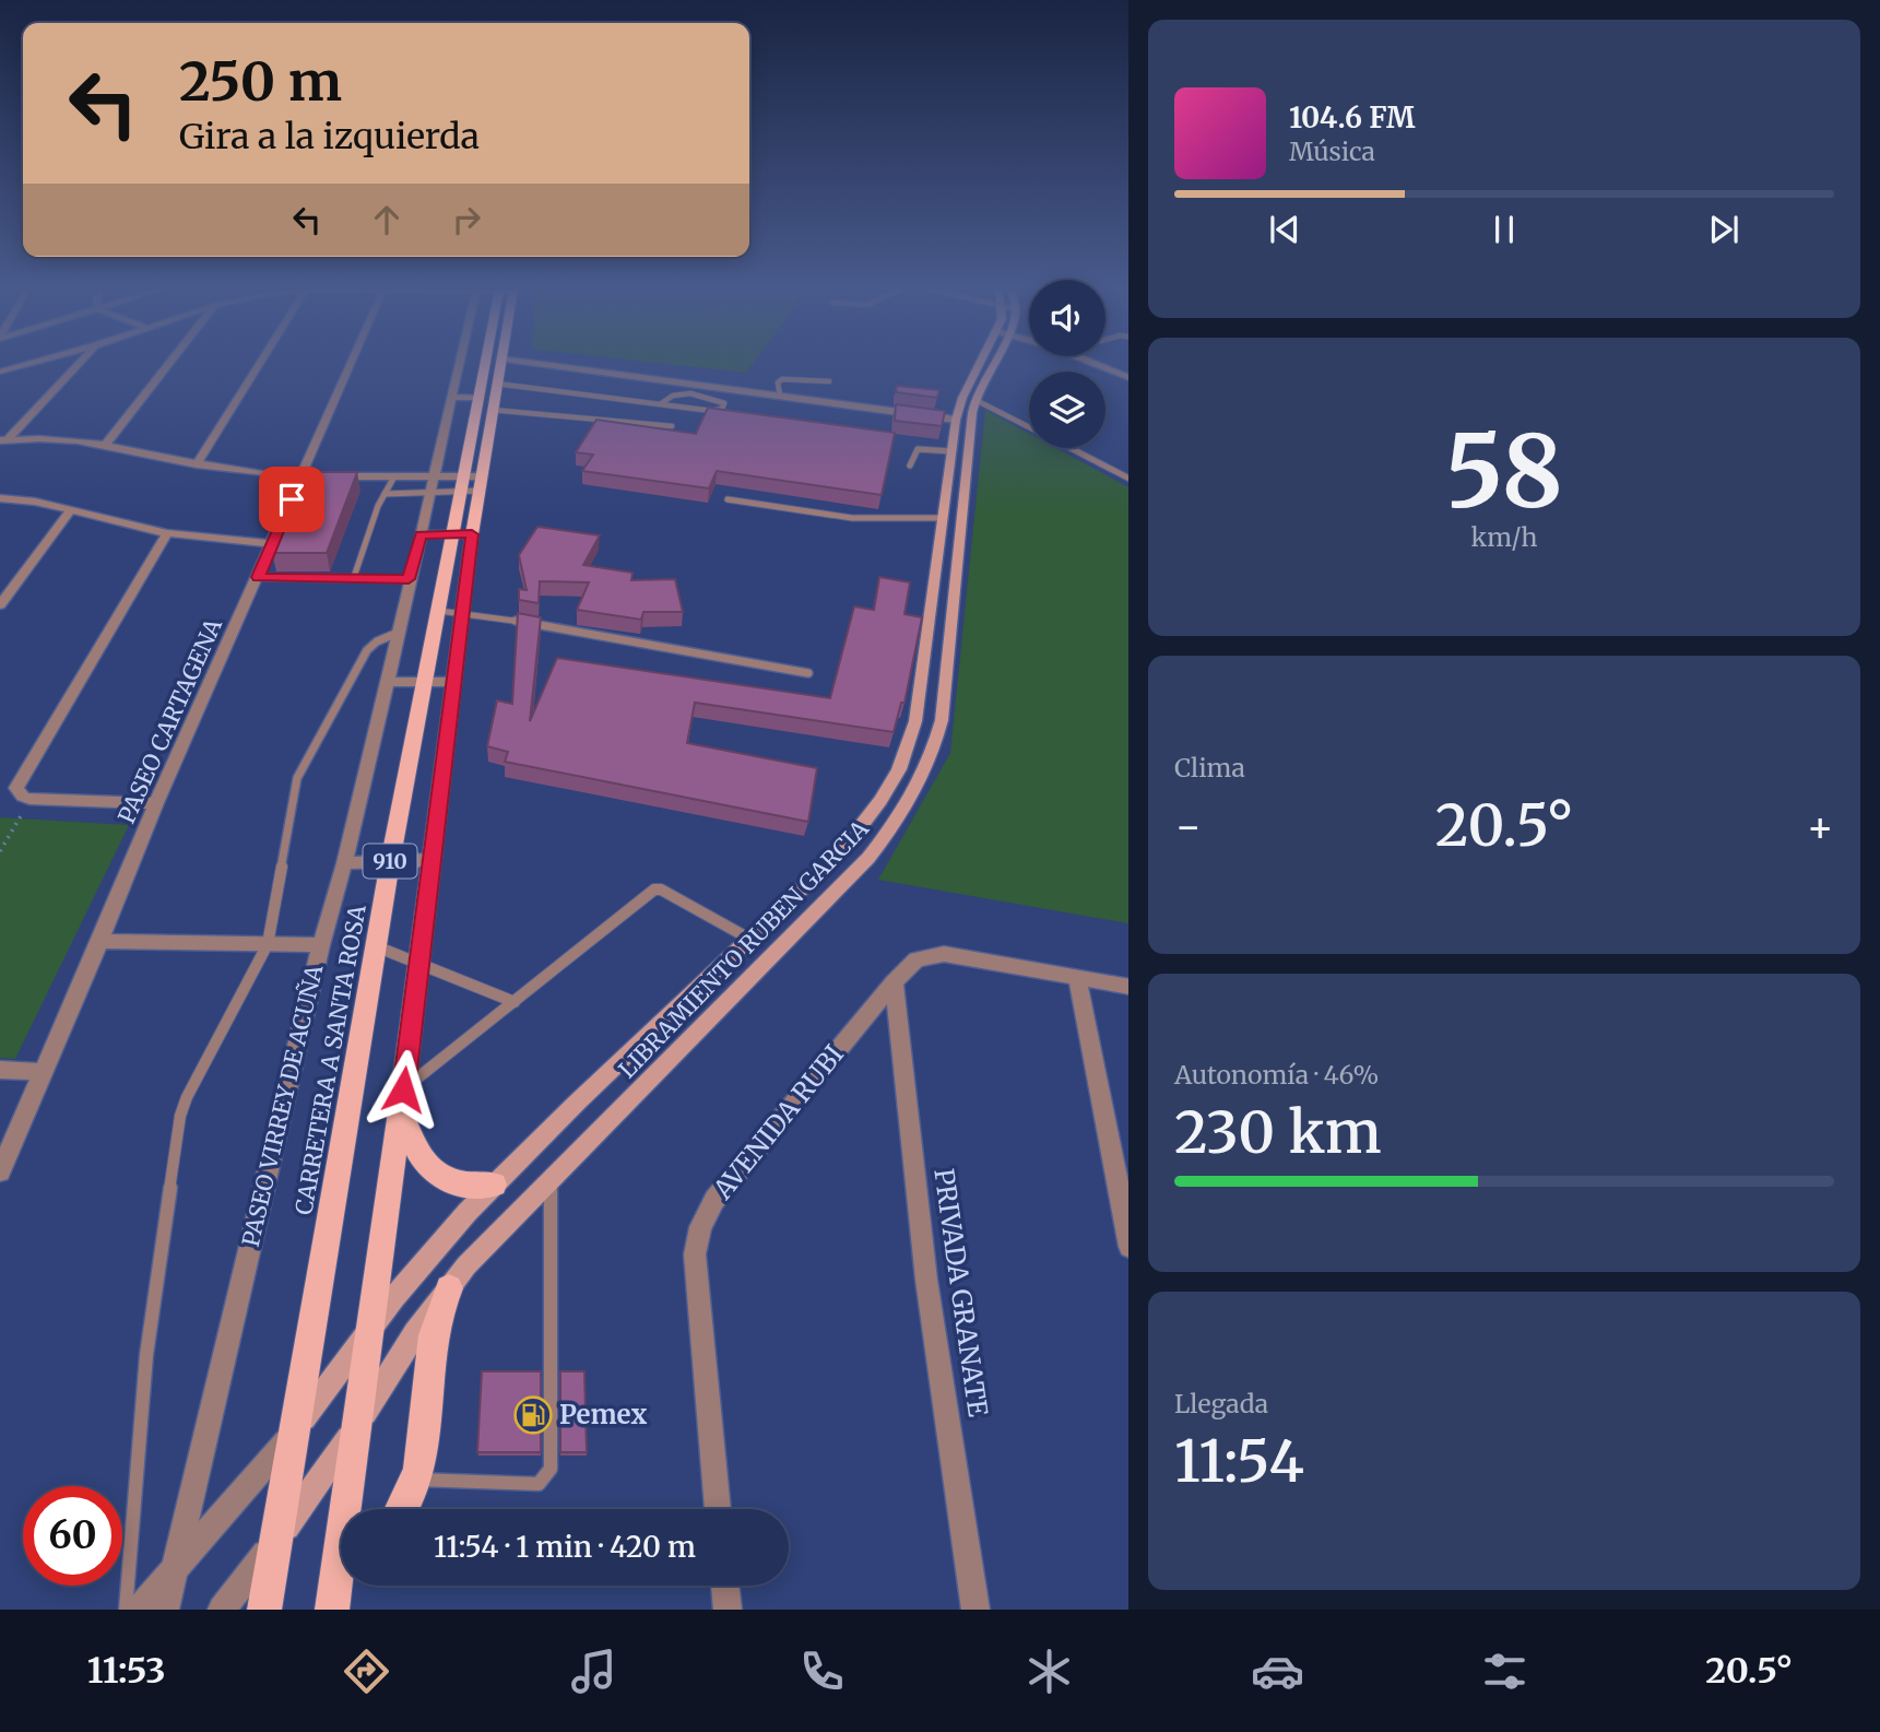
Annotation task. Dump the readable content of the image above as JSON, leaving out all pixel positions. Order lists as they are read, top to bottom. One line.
{"streets":{"main road":["910","CARRETERA A SANTA ROSA"],"street":["PASEO CARTAGENA","LIBRAMIENTO RUBEN GARCIA","PASEO VIRREY DE ACUÑA","AVENIDA RUBI","PRIVADA GRANATE"]},"crossings":[["LIBRAMIENTO RUBEN GARCIA","CARRETERA A SANTA ROSA"],["AVENIDA RUBI","PRIVADA GRANATE"]],"places":{"fuel station":["Pemex"]},"page":{"turn":["250 m","Gira a la izquierda"],"song":["104.6 FM","Música"],"tile":[["58","km/h"],"Clima",["Autonomía · 46%","230 km"],["Llegada","11:54"]],"heat":["−","20.5°","+"],"limit":"60","trip":"11:54 · 1 min · 420 m","tabs":["11:53","20.5°"]}}
